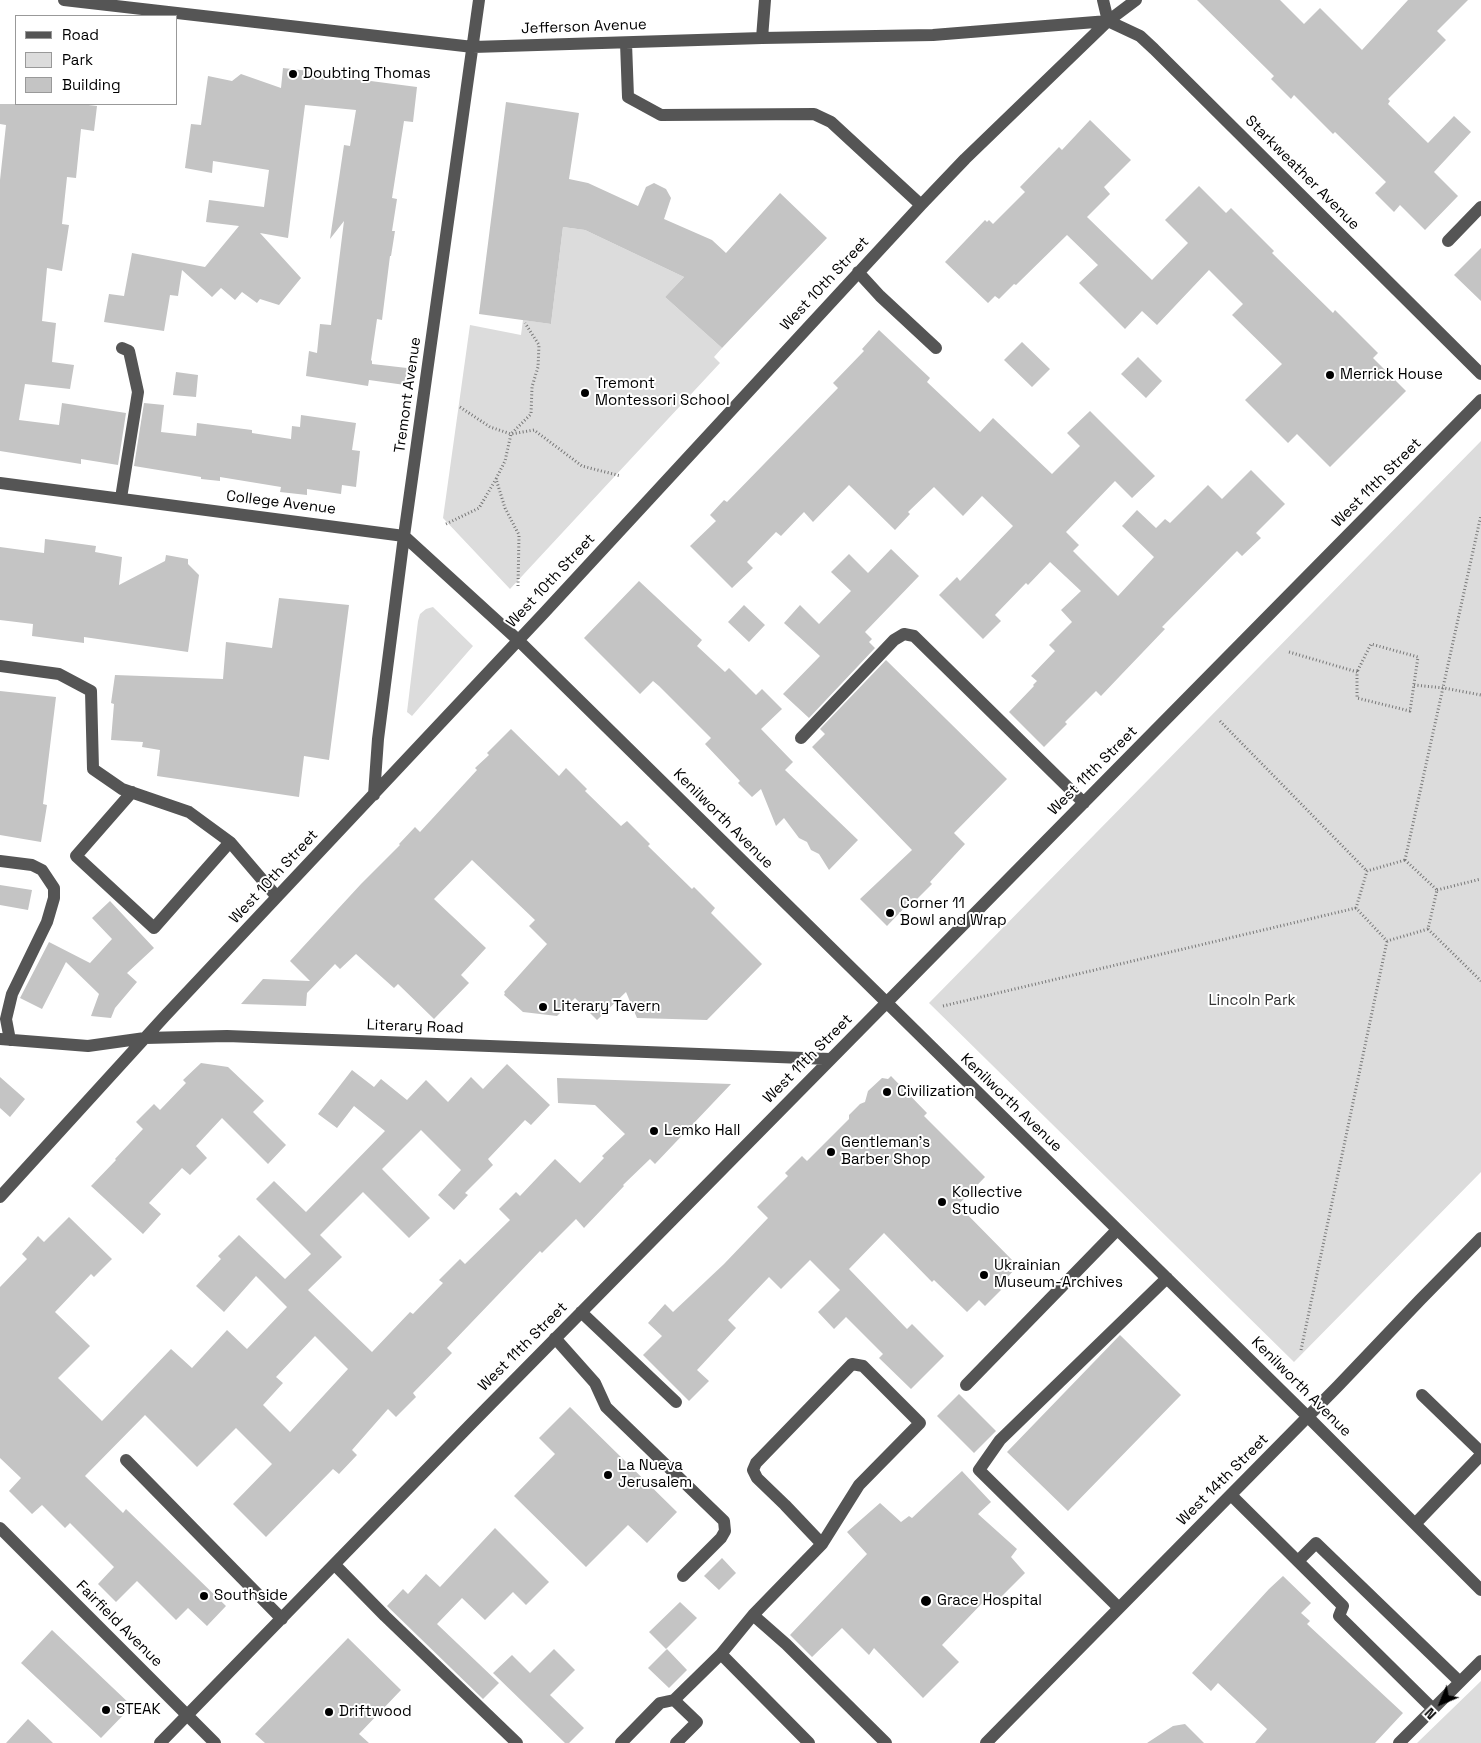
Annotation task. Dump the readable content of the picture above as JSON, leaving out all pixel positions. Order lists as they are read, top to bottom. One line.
{"streets":{"street":["Jefferson Avenue","Starkweather Avenue","West 10th Street","Tremont Avenue","West 11th Street","College Avenue","Kenilworth Avenue","Literary Road","West 14th Street","Fairfield Avenue"]},"crossings":[["Jefferson Avenue","Starkweather Avenue"],["Jefferson Avenue","West 10th Street"],["Jefferson Avenue","Tremont Avenue"],["Starkweather Avenue","West 10th Street"],["West 10th Street","Tremont Avenue"],["West 10th Street","Kenilworth Avenue"],["West 10th Street","Literary Road"],["Tremont Avenue","College Avenue"],["West 11th Street","Kenilworth Avenue"],["West 11th Street","Literary Road"],["West 11th Street","Fairfield Avenue"],["Kenilworth Avenue","West 14th Street"]],"parks":["Lincoln Park"],"places":["Doubting Thomas","Merrick House","Tremont Montessori School","Corner 11 Bowl and Wrap","Literary Tavern","Civilization","Lemko Hall","Gentleman's Barber Shop","Kollective Studio","Ukrainian Museum-Archives","La Nueva Jerusalem","Southside","Grace Hospital","STEAK","Driftwood"],"legend":["Road","Park","Building"],"north":"bottom left"}
